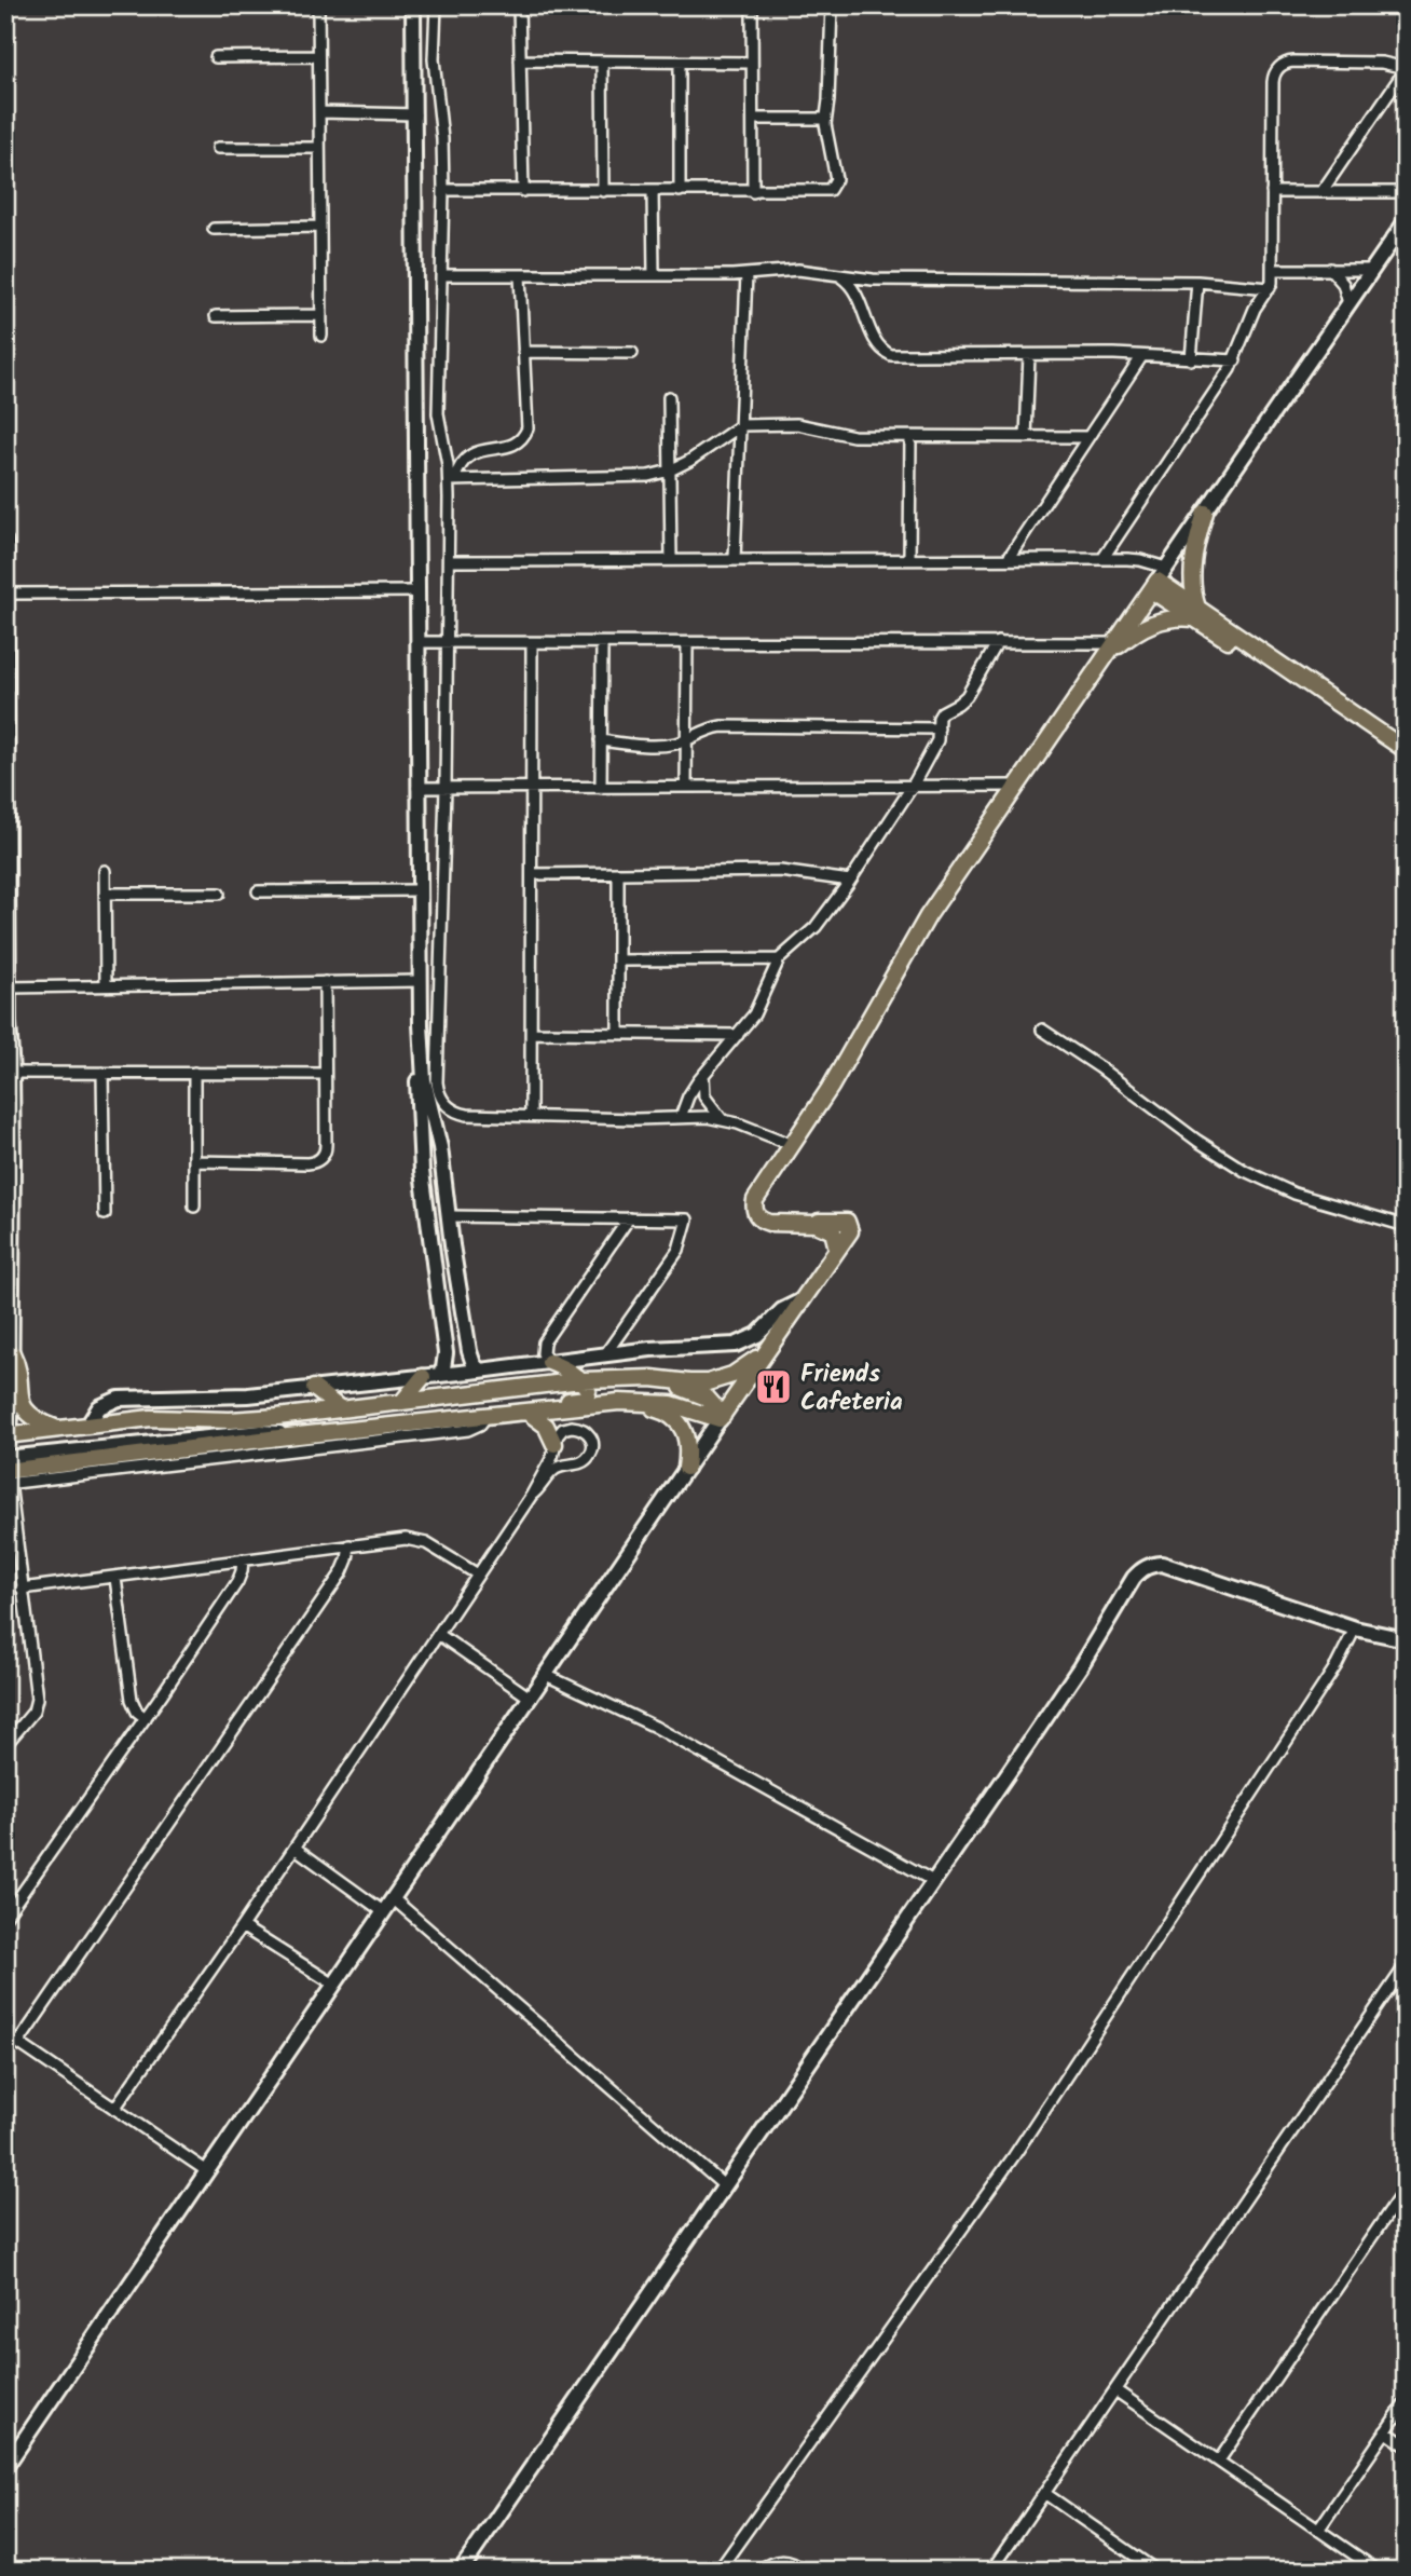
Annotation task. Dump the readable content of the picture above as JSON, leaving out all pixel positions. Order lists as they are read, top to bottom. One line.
{"places":{"restaurant":["Friends Cafeteria"]}}
